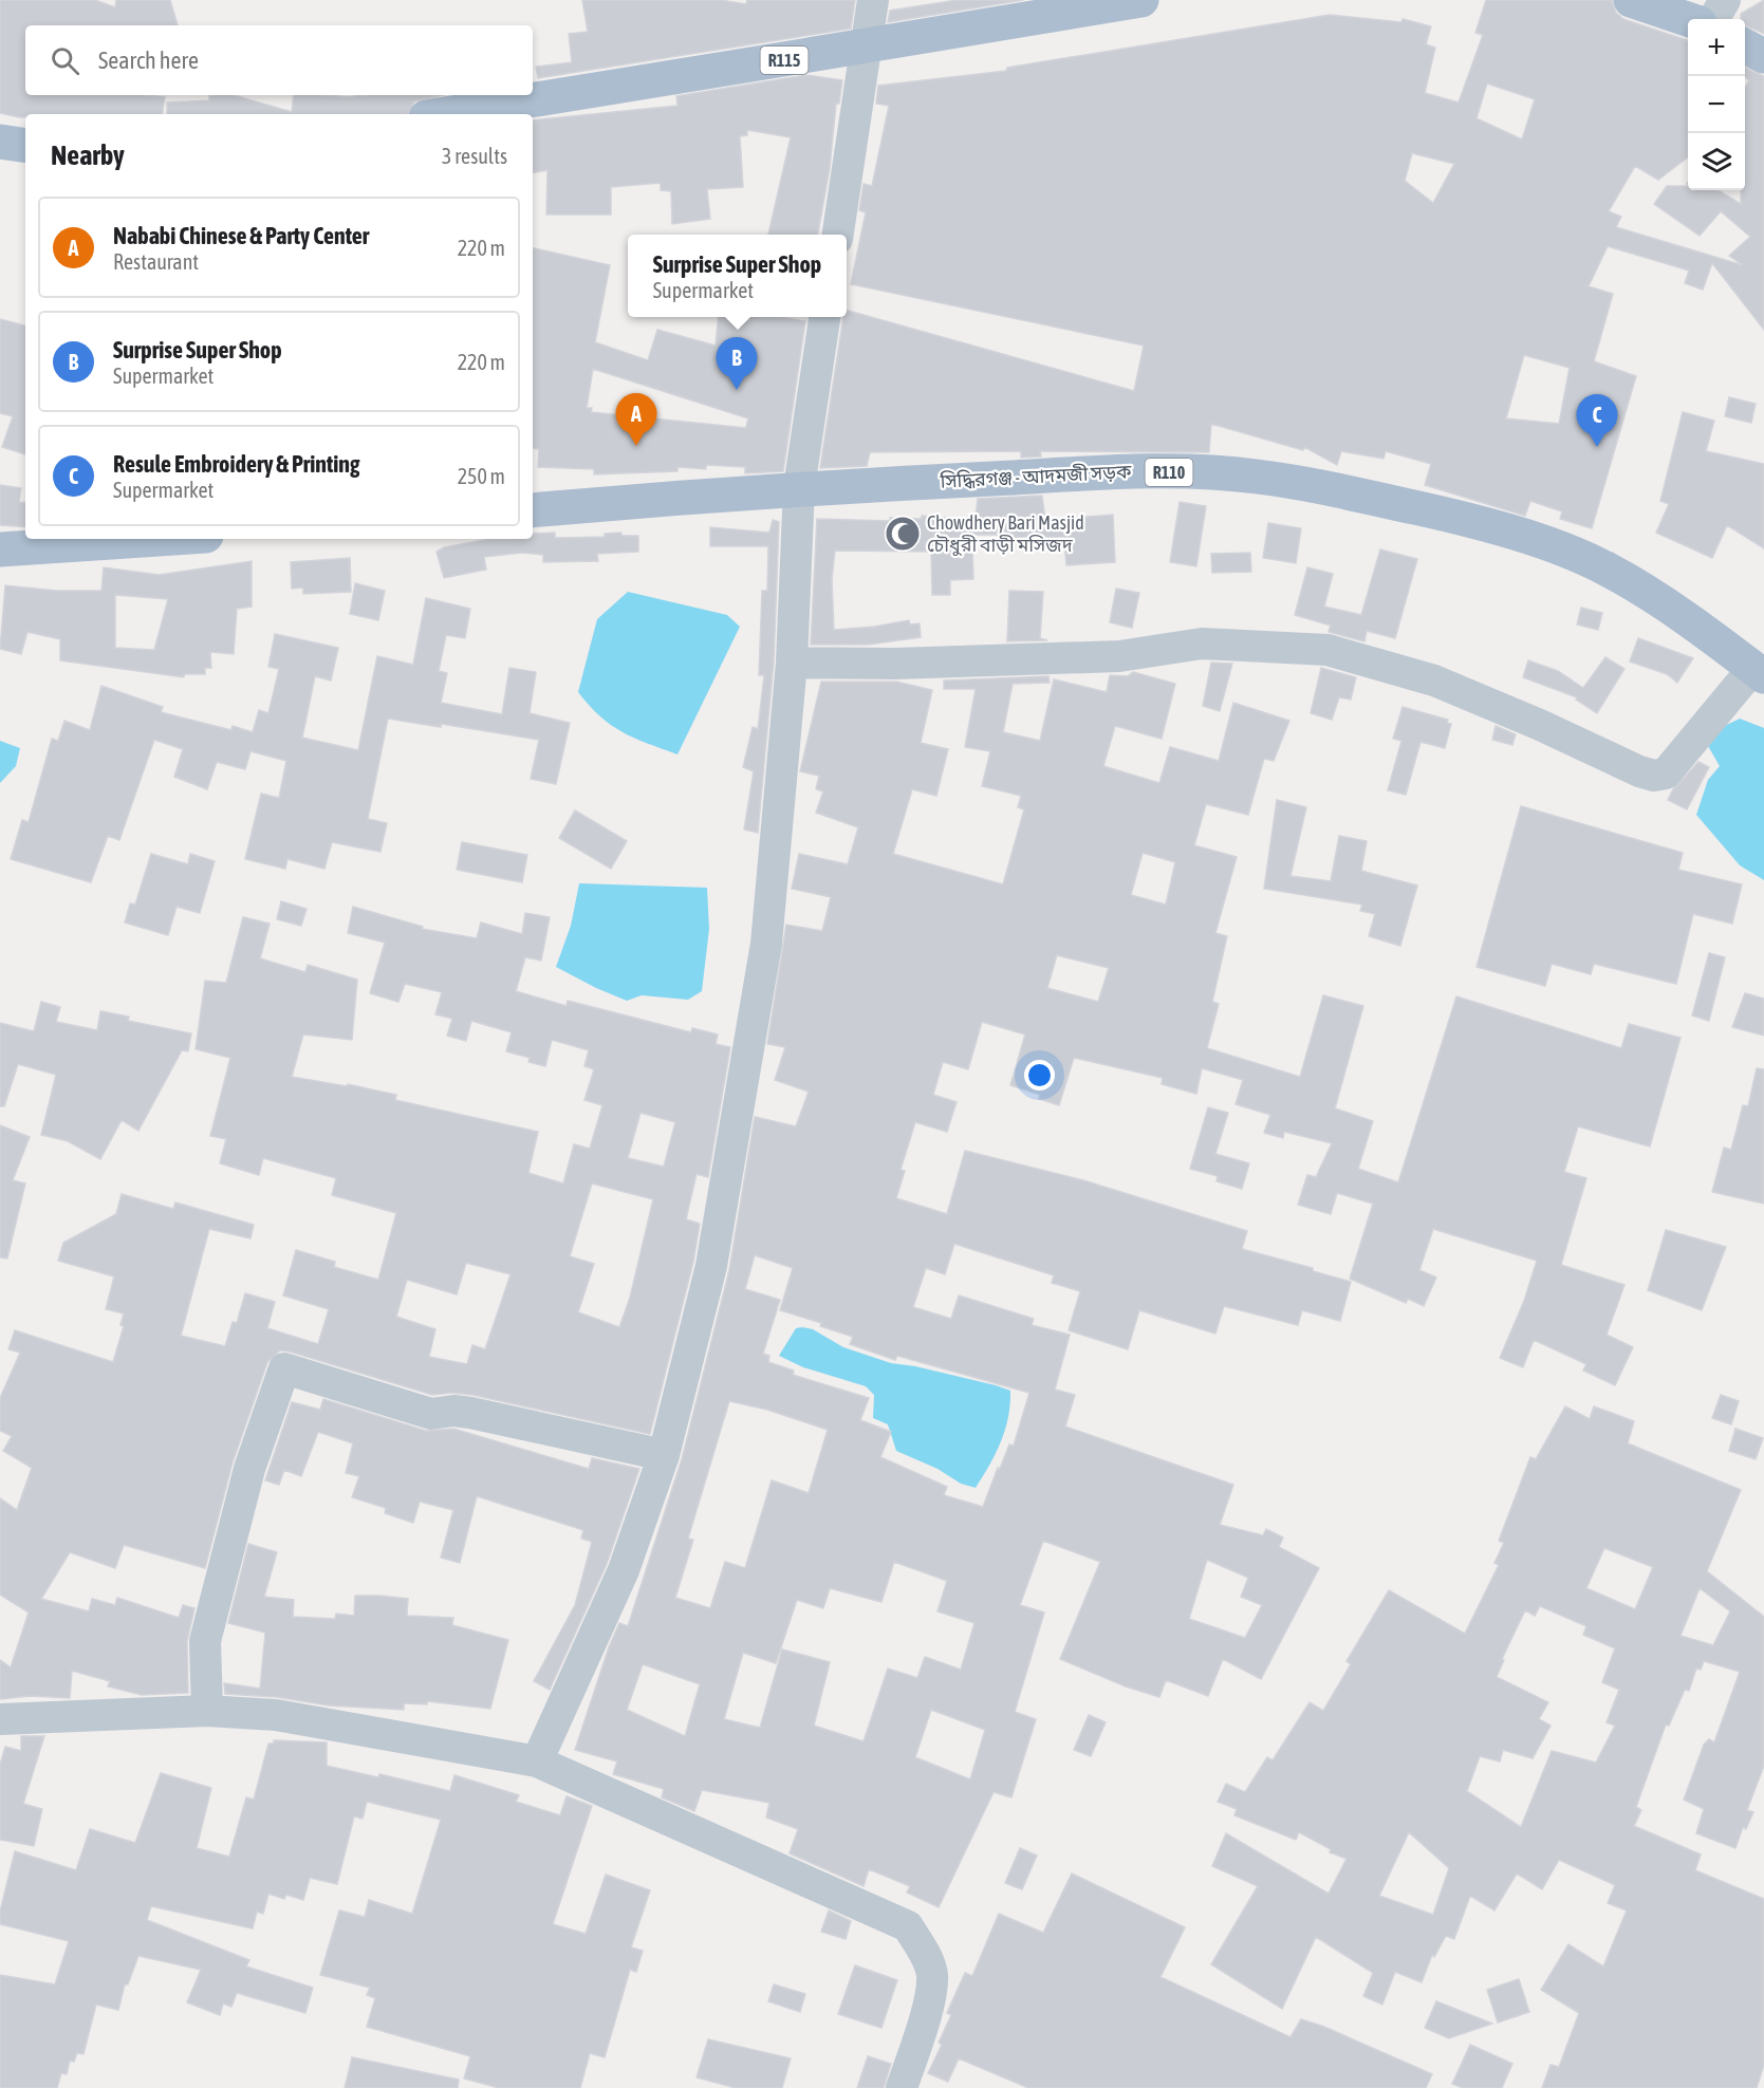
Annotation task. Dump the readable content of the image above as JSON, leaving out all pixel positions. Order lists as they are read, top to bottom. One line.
{"streets":{"main road":["R115","R110","সিদ্ধিরগঞ্জ - আদমজী সড়ক"]},"places":{"mosque":["Chowdhery Bari Masjid চৌধুরী বাড়ী মসিজদ"]},"page":{"map_buttons":["+","−"],"search":"Search here","heading":["Nearby","3 results"],"list":[{"mark":"A","name":"Nababi Chinese & Party Center","note":"Restaurant","value":"220 m"},{"mark":"B","name":"Surprise Super Shop","note":"Supermarket","value":"220 m"},{"mark":"C","name":"Resule Embroidery & Printing","note":"Supermarket","value":"250 m"}],"popup":["Surprise Super Shop","Supermarket"],"pins":["B","A","C"]}}
